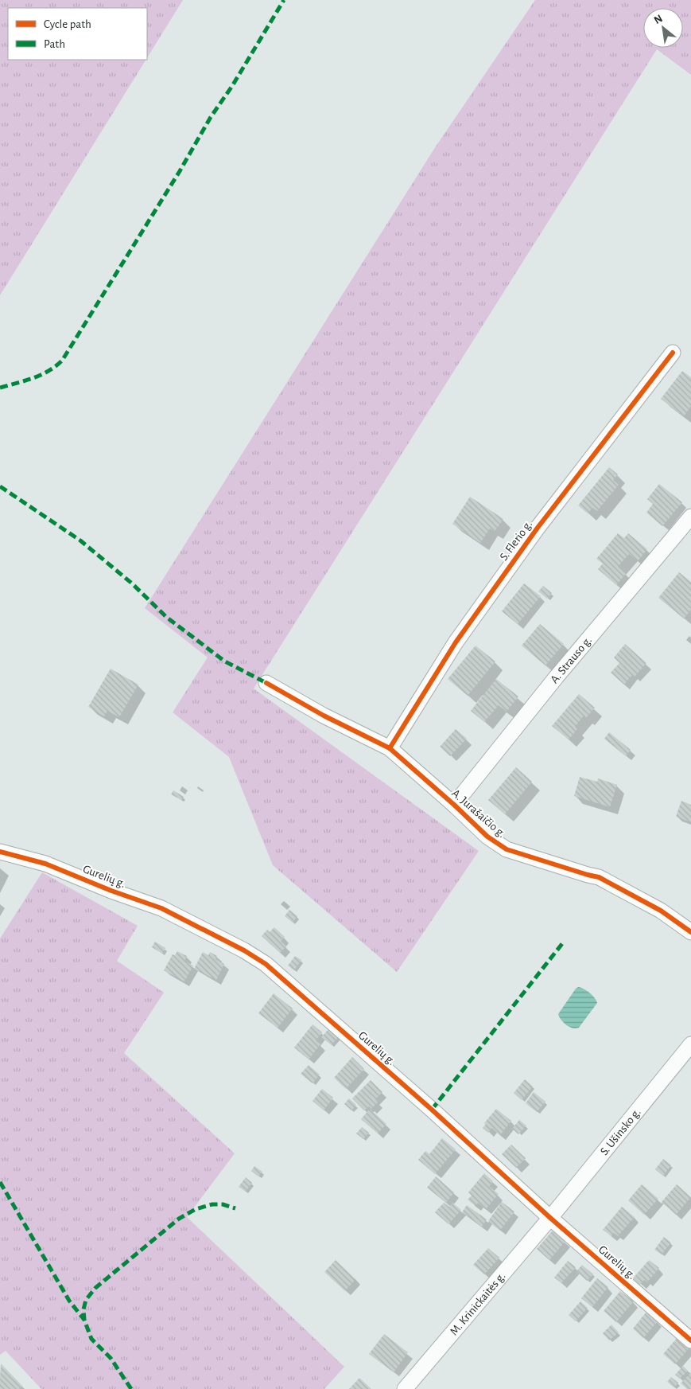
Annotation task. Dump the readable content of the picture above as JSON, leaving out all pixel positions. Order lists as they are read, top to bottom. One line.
{"streets":{"street":["S. Flerio g.","A. Strauso g.","A. Jurašaičio g.","Gurelių g.","S. Ušinsko g.","M. Krinickaitės g."]},"crossings":[["S. Flerio g.","A. Jurašaičio g."],["A. Strauso g.","A. Jurašaičio g."],["Gurelių g.","S. Ušinsko g."],["Gurelių g.","M. Krinickaitės g."],["S. Ušinsko g.","M. Krinickaitės g."]],"legend":["Cycle path","Path"],"north":"top left"}
